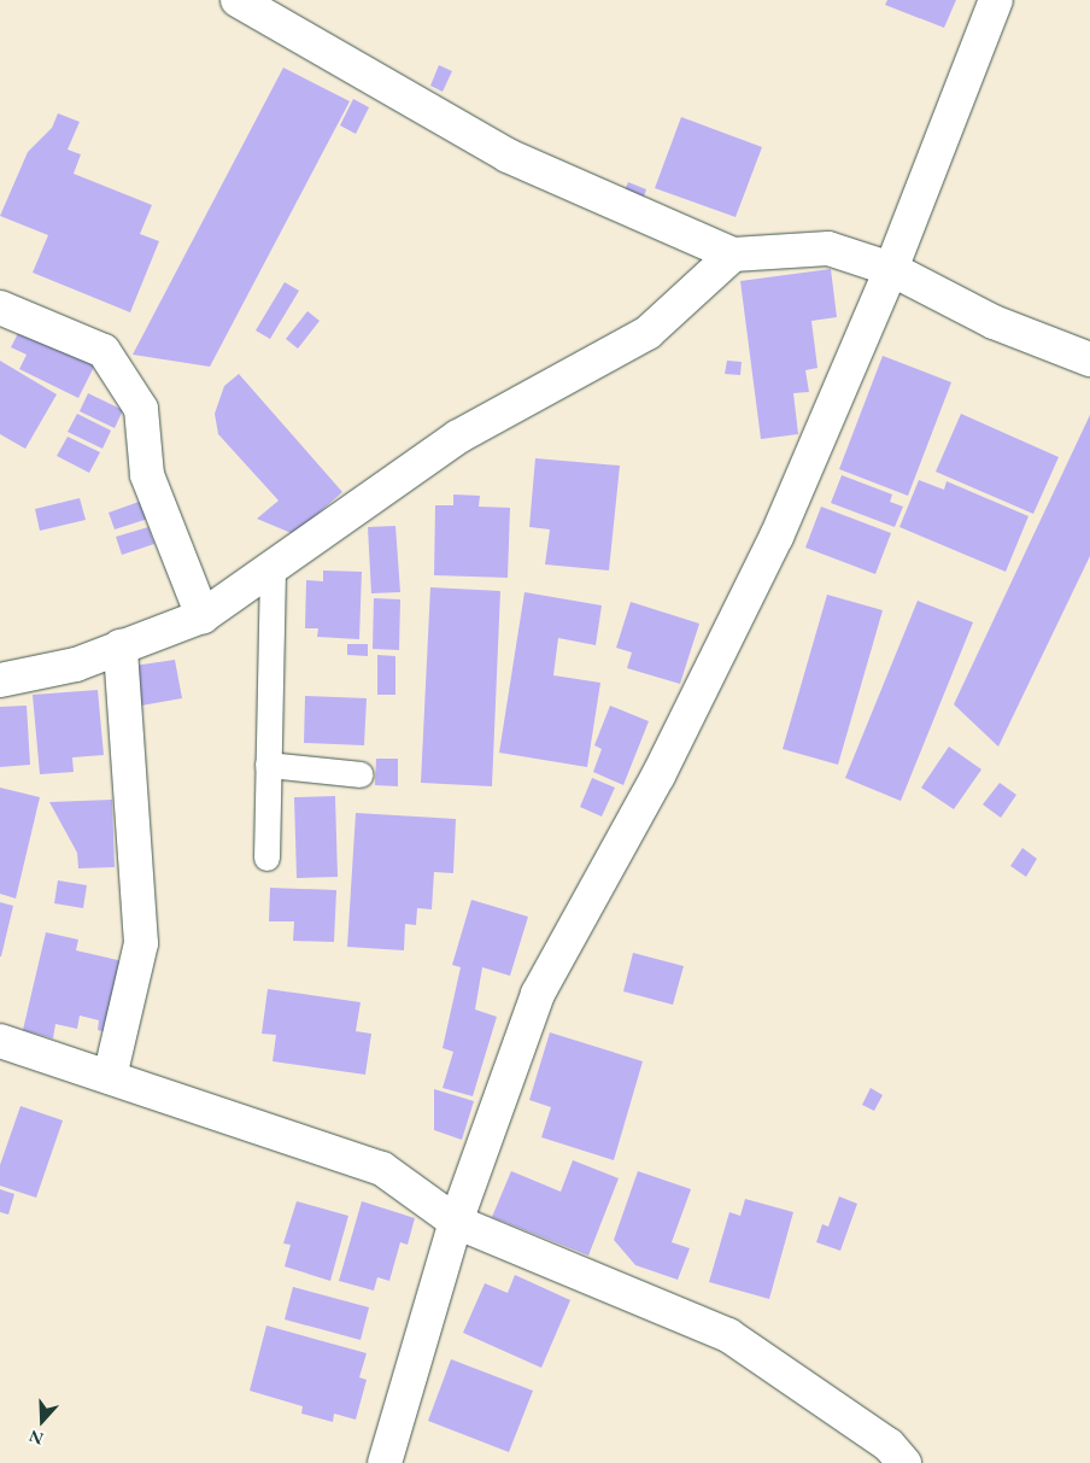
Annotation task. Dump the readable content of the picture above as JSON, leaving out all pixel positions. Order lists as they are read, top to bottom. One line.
{"north":"bottom"}
